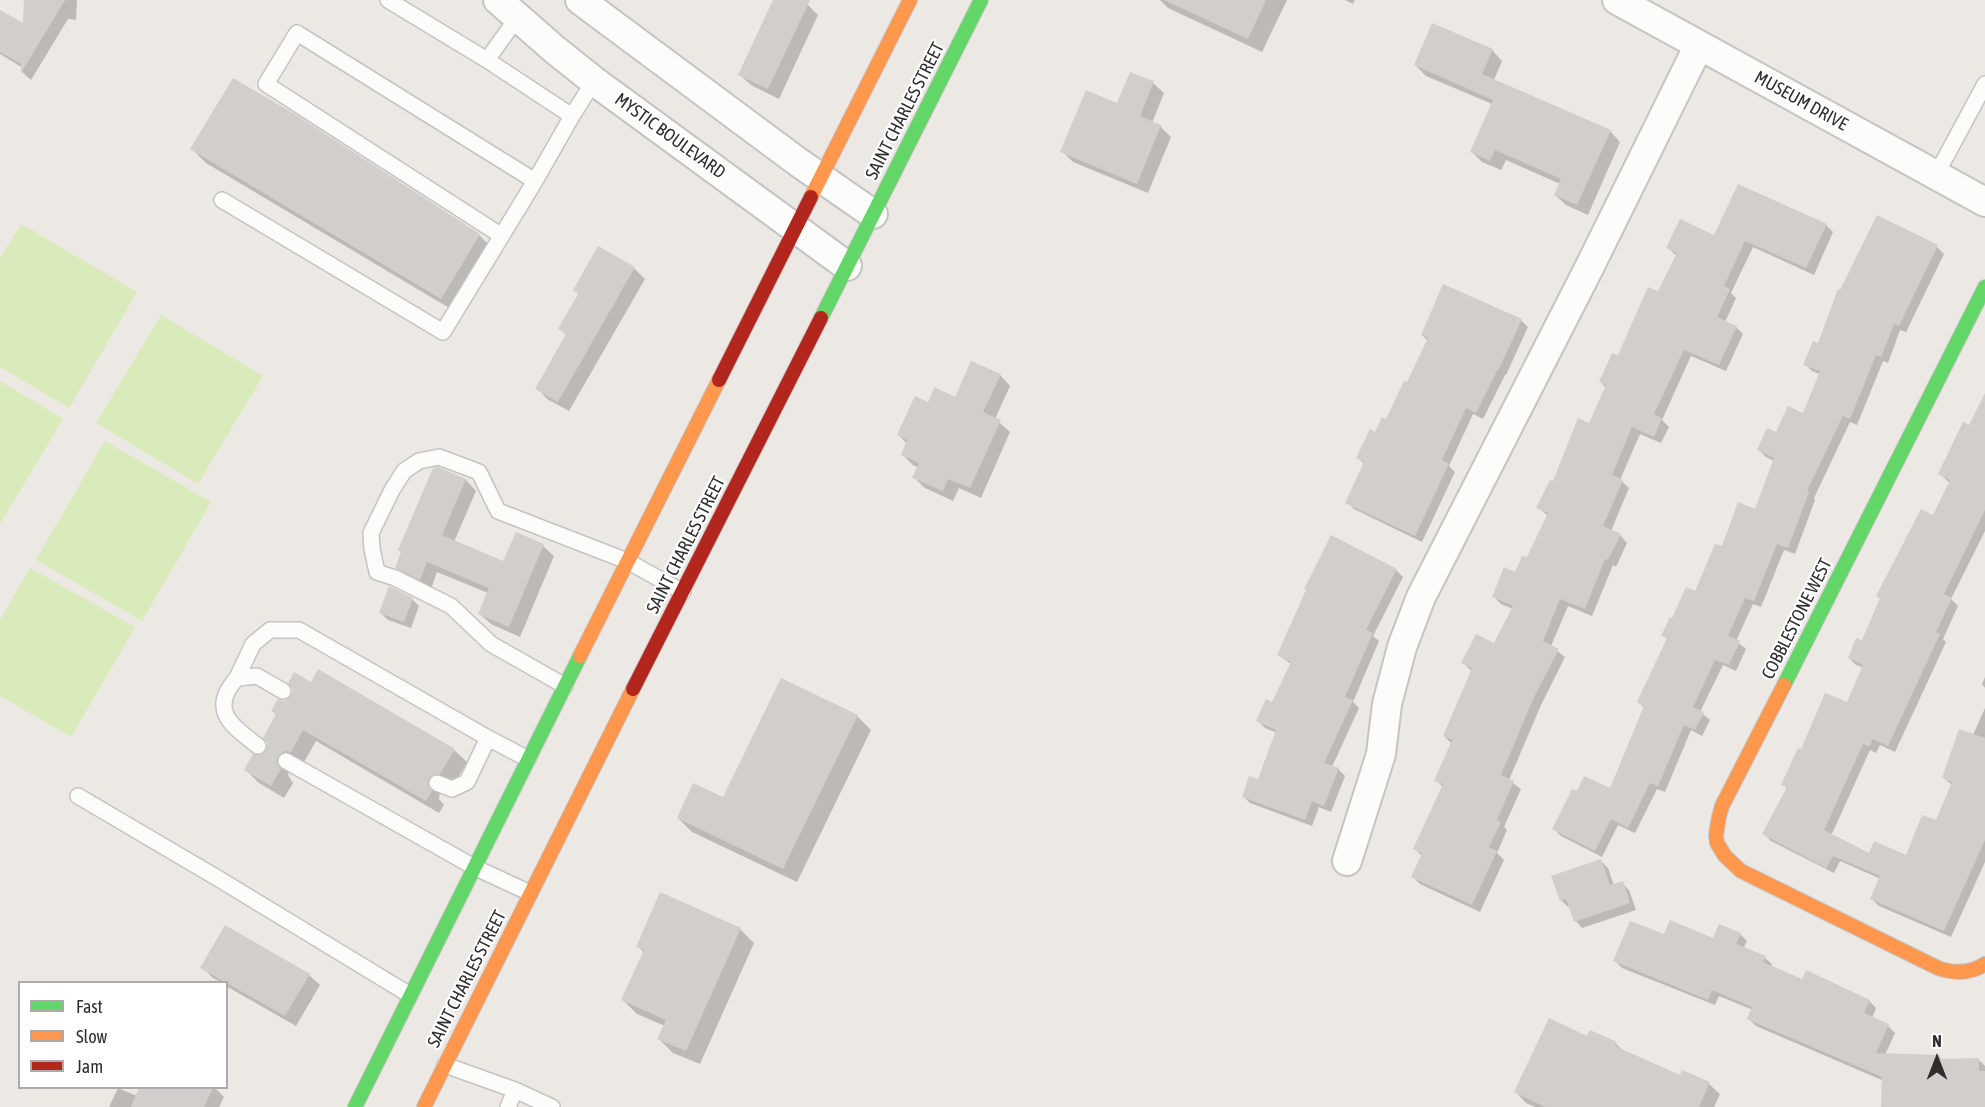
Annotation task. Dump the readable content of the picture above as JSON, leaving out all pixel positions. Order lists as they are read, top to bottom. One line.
{"streets":{"street":["MUSEUM DRIVE","SAINT CHARLES STREET","MYSTIC BOULEVARD","COBBLESTONE WEST"]},"crossings":[["SAINT CHARLES STREET","MYSTIC BOULEVARD"]],"legend":["Fast","Slow","Jam"],"north":"top"}
